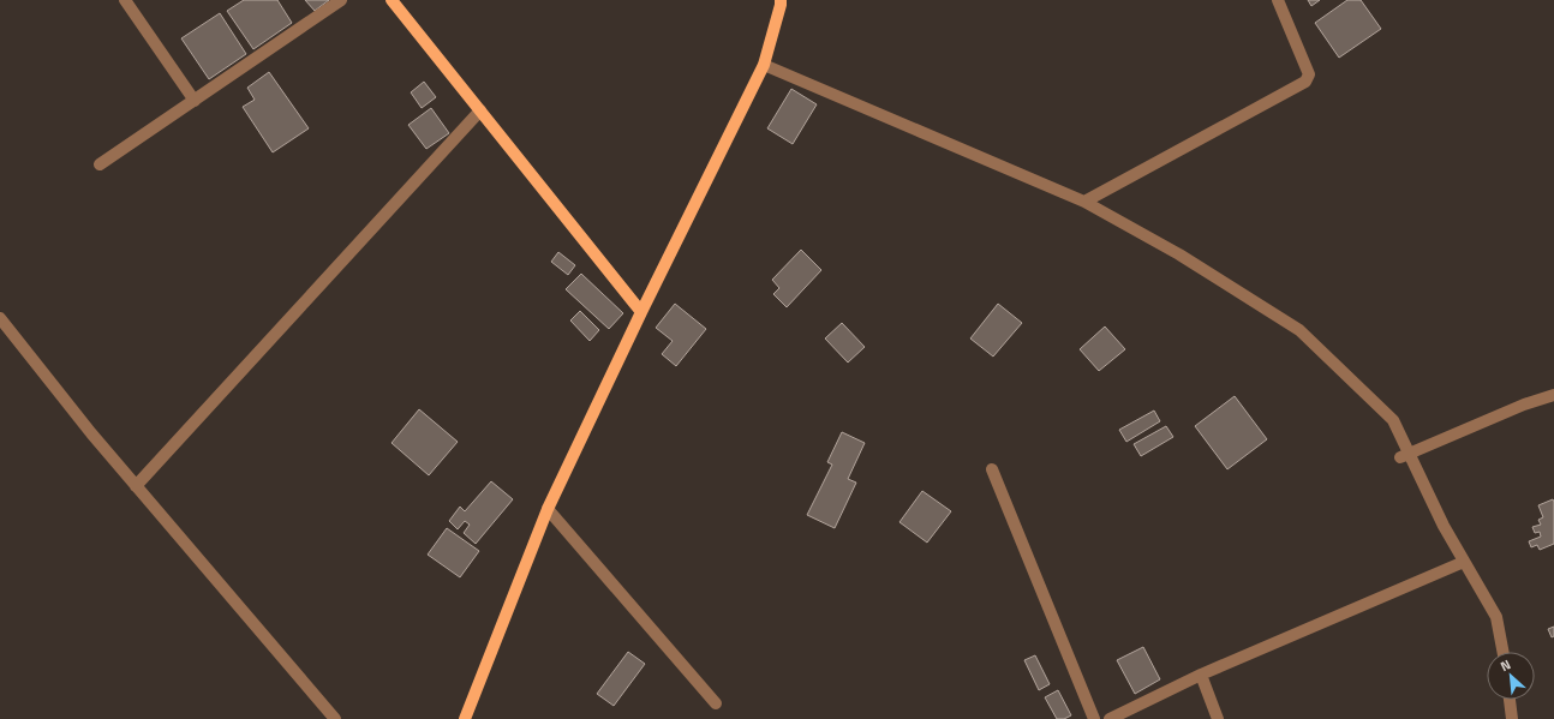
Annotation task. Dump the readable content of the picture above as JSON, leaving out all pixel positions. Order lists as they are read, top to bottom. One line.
{"north":"top left"}
